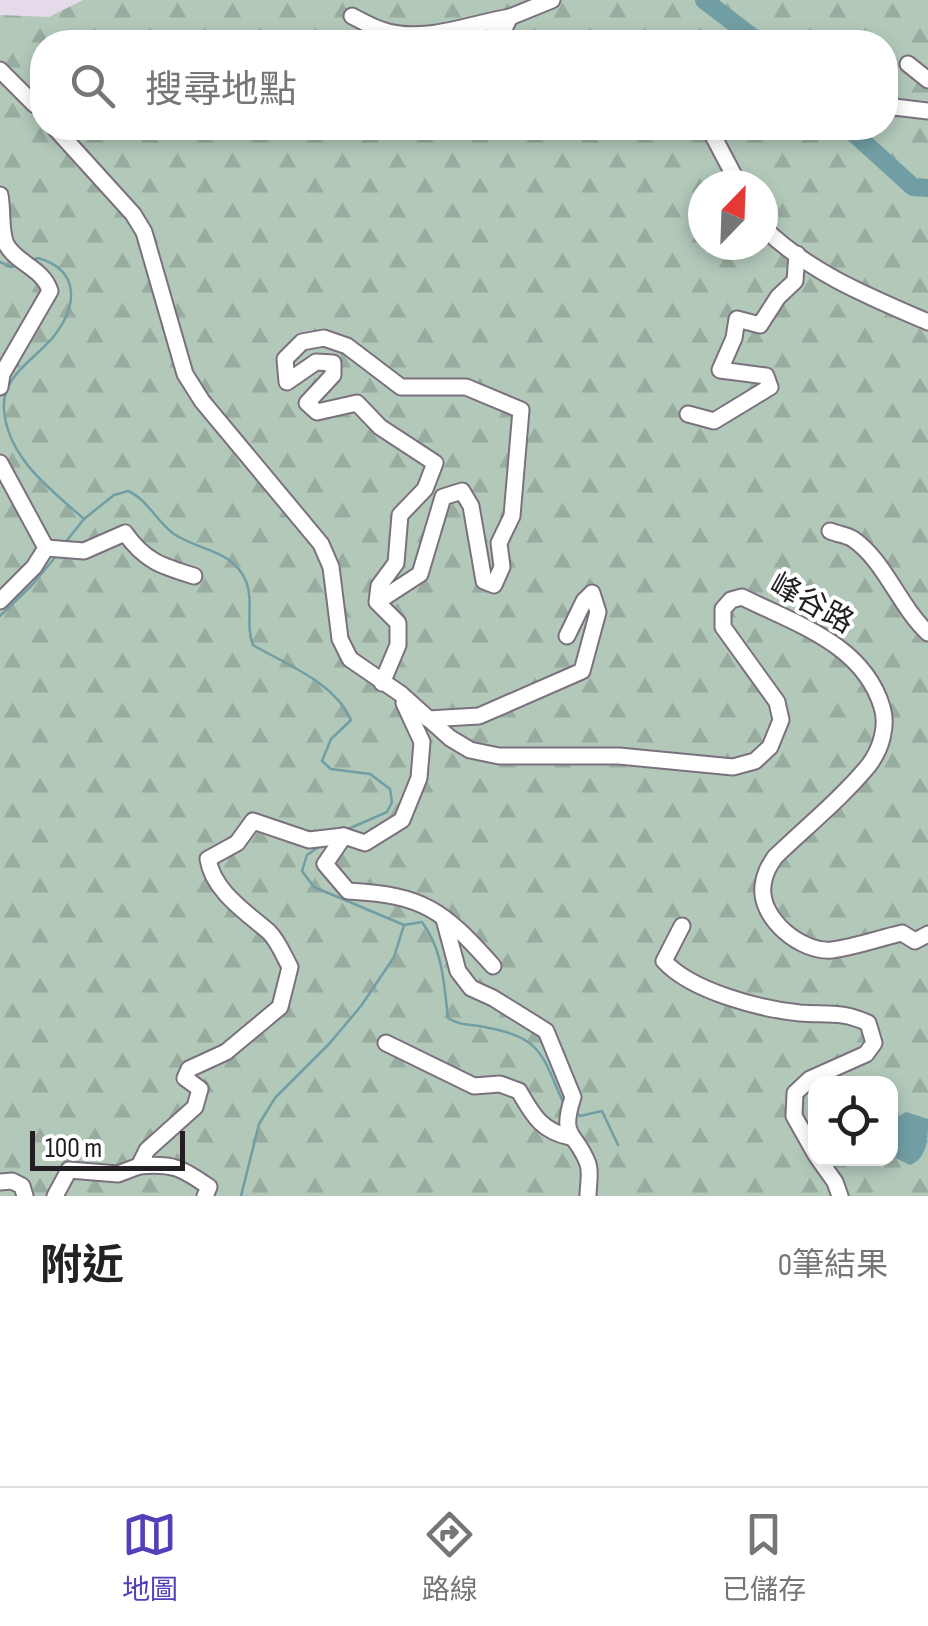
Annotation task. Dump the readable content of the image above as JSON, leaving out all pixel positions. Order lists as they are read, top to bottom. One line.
{"streets":{"street":["峰谷路"]},"scale_bar":"100 m","north":"top right","page":{"search":"搜尋地點","scale":"100 m","heading":["附近","0筆結果"],"nav":["地圖","路線","已儲存"]}}
